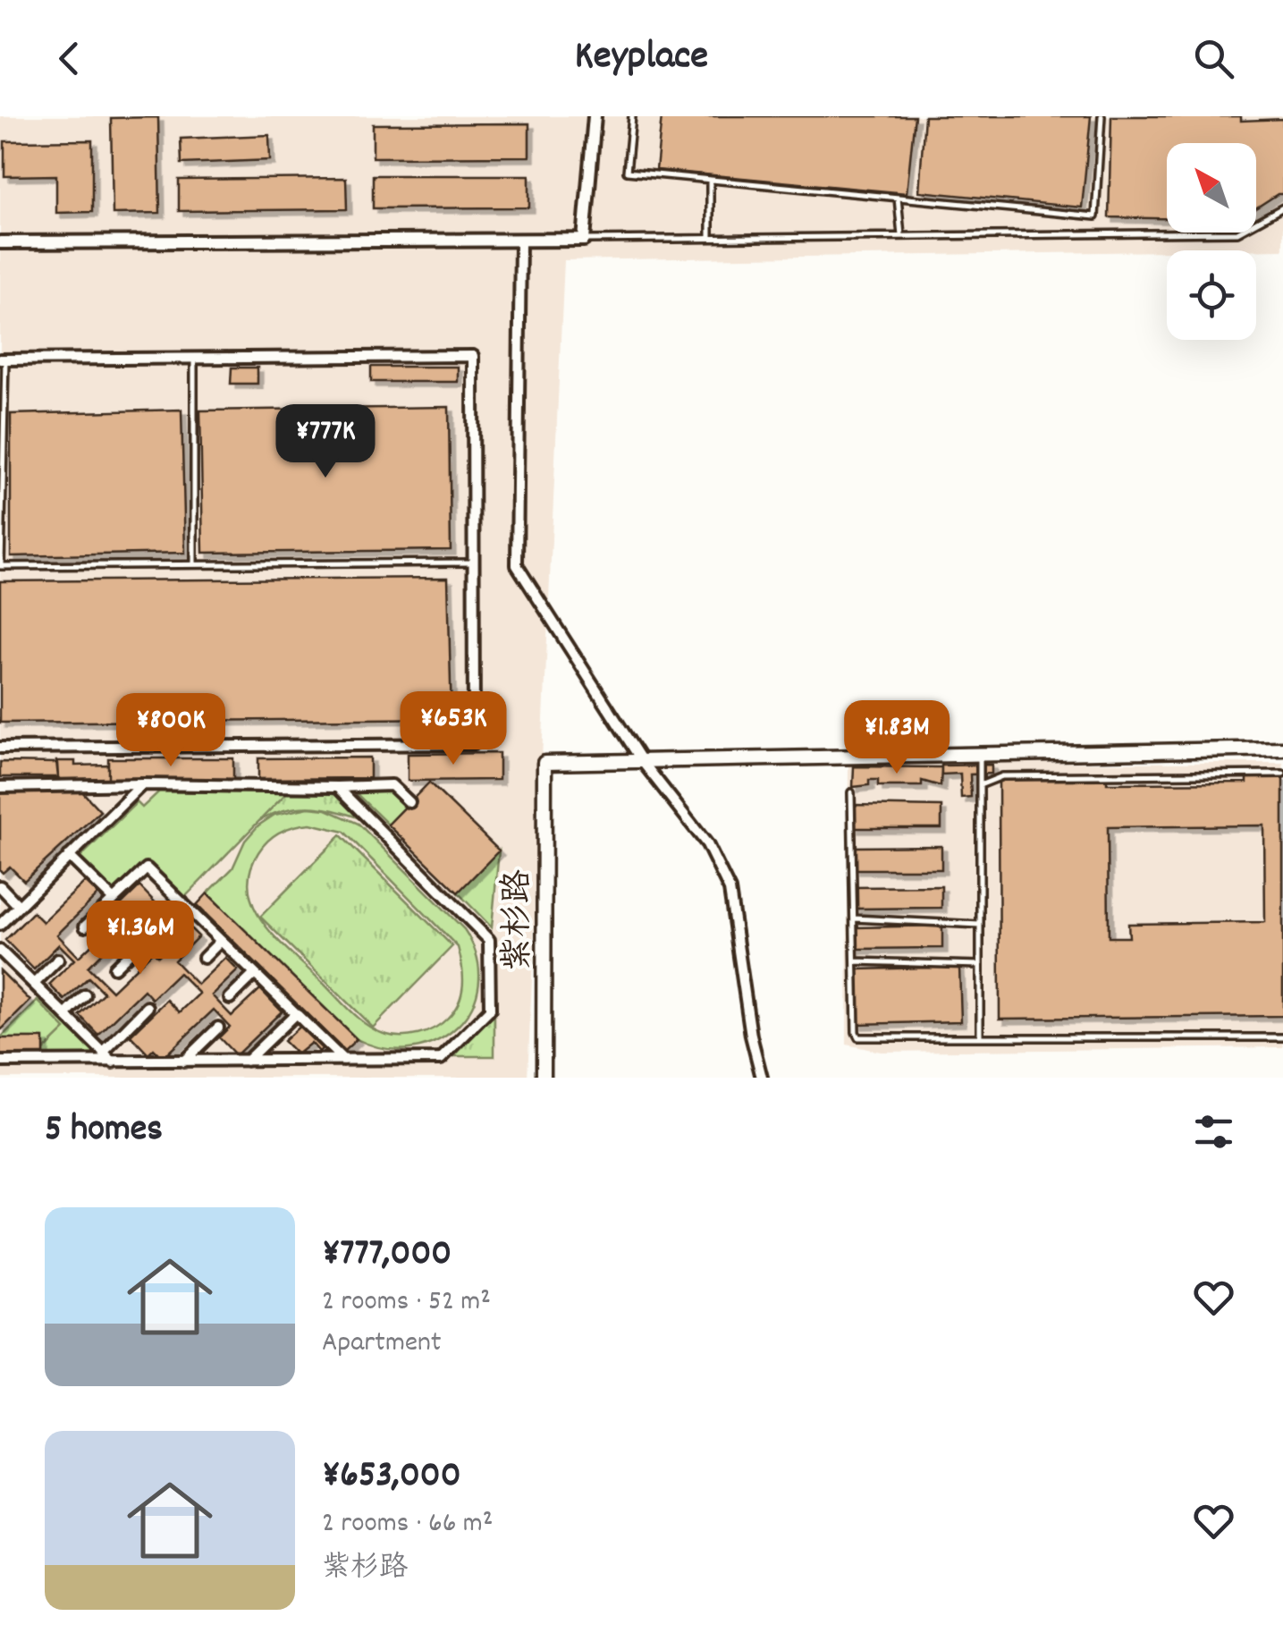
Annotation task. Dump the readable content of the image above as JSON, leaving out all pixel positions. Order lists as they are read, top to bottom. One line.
{"streets":{"main road":["紫杉路"]},"north":"top left","page":{"header":"Keyplace","price":["¥777K","¥653K","¥800K","¥1.83M","¥1.36M"],"heading":"5 homes","list":[{"name":"¥777,000","note":"2 rooms · 52 m² · Apartment"},{"name":"¥653,000","note":"2 rooms · 66 m² · 紫杉路"}]}}
